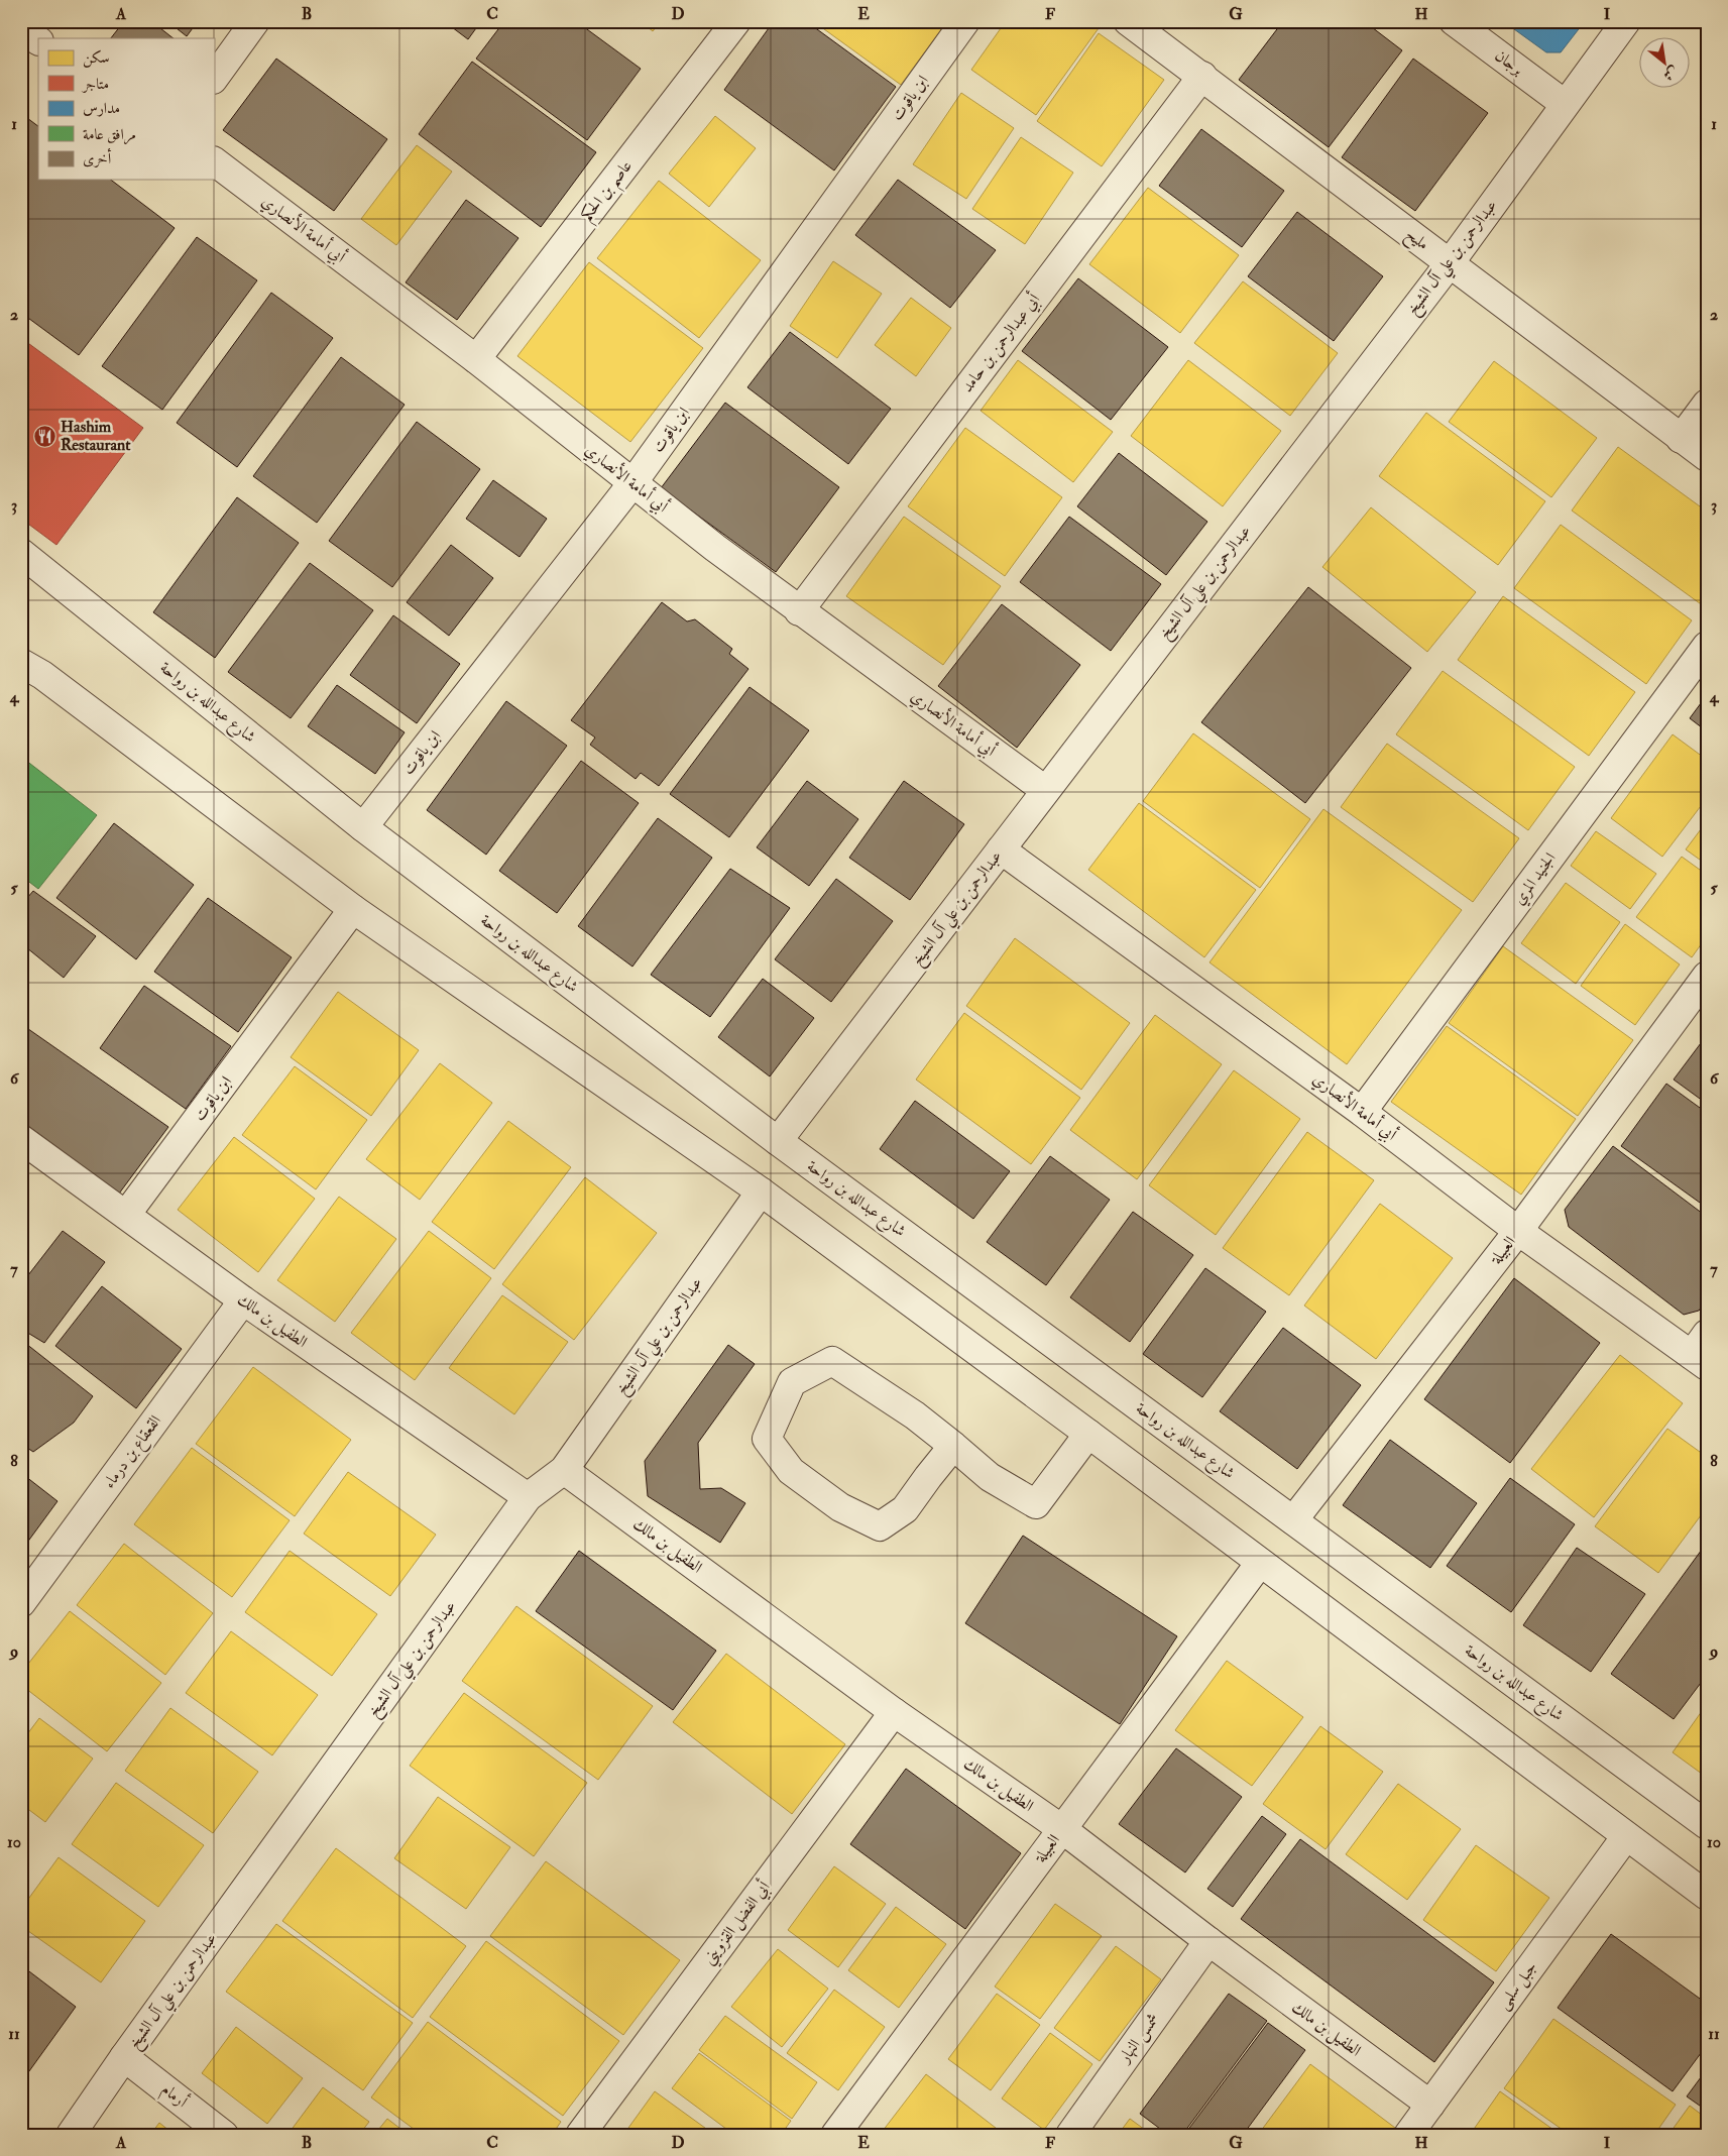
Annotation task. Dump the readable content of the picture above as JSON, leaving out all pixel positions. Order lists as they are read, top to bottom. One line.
{"streets":{"street":["برجان","ابن ياقوت","عاصم بن الحكم","أبي أمامة الأنصاري","مليح","عبدالرحمن بن علي آل الشيخ","أبي عبدالرحمن بن حامد","شارع عبدالله بن رواحة","الجنيد المري","العبيلة","الطفيل بن مالك","القعقاع بن درماء","أبي الفضل القزويني","جبل سلمى","شمس النهار","أرمام"]},"crossings":[["برجان","عبدالرحمن بن علي آل الشيخ"],["ابن ياقوت","أبي أمامة الأنصاري"],["ابن ياقوت","شارع عبدالله بن رواحة"],["ابن ياقوت","الطفيل بن مالك"],["عاصم بن الحكم","أبي أمامة الأنصاري"],["أبي أمامة الأنصاري","عبدالرحمن بن علي آل الشيخ"],["أبي أمامة الأنصاري","أبي عبدالرحمن بن حامد"],["أبي أمامة الأنصاري","الجنيد المري"],["أبي أمامة الأنصاري","العبيلة"],["مليح","عبدالرحمن بن علي آل الشيخ"],["مليح","أبي عبدالرحمن بن حامد"],["عبدالرحمن بن علي آل الشيخ","شارع عبدالله بن رواحة"],["عبدالرحمن بن علي آل الشيخ","الطفيل بن مالك"],["عبدالرحمن بن علي آل الشيخ","أرمام"],["شارع عبدالله بن رواحة","العبيلة"],["العبيلة","الطفيل بن مالك"],["الطفيل بن مالك","القعقاع بن درماء"],["الطفيل بن مالك","أبي الفضل القزويني"],["الطفيل بن مالك","جبل سلمى"],["الطفيل بن مالك","شمس النهار"]],"places":{"restaurant":["Hashim Restaurant"]},"legend":["سكن","متاجر","مدارس","مرافق عامة","أخرى"],"north":"bottom right","grid":{"columns":["A","B","C","D","E","F","G","H","I"],"rows":["1","2","3","4","5","6","7","8","9","10","11"]}}
